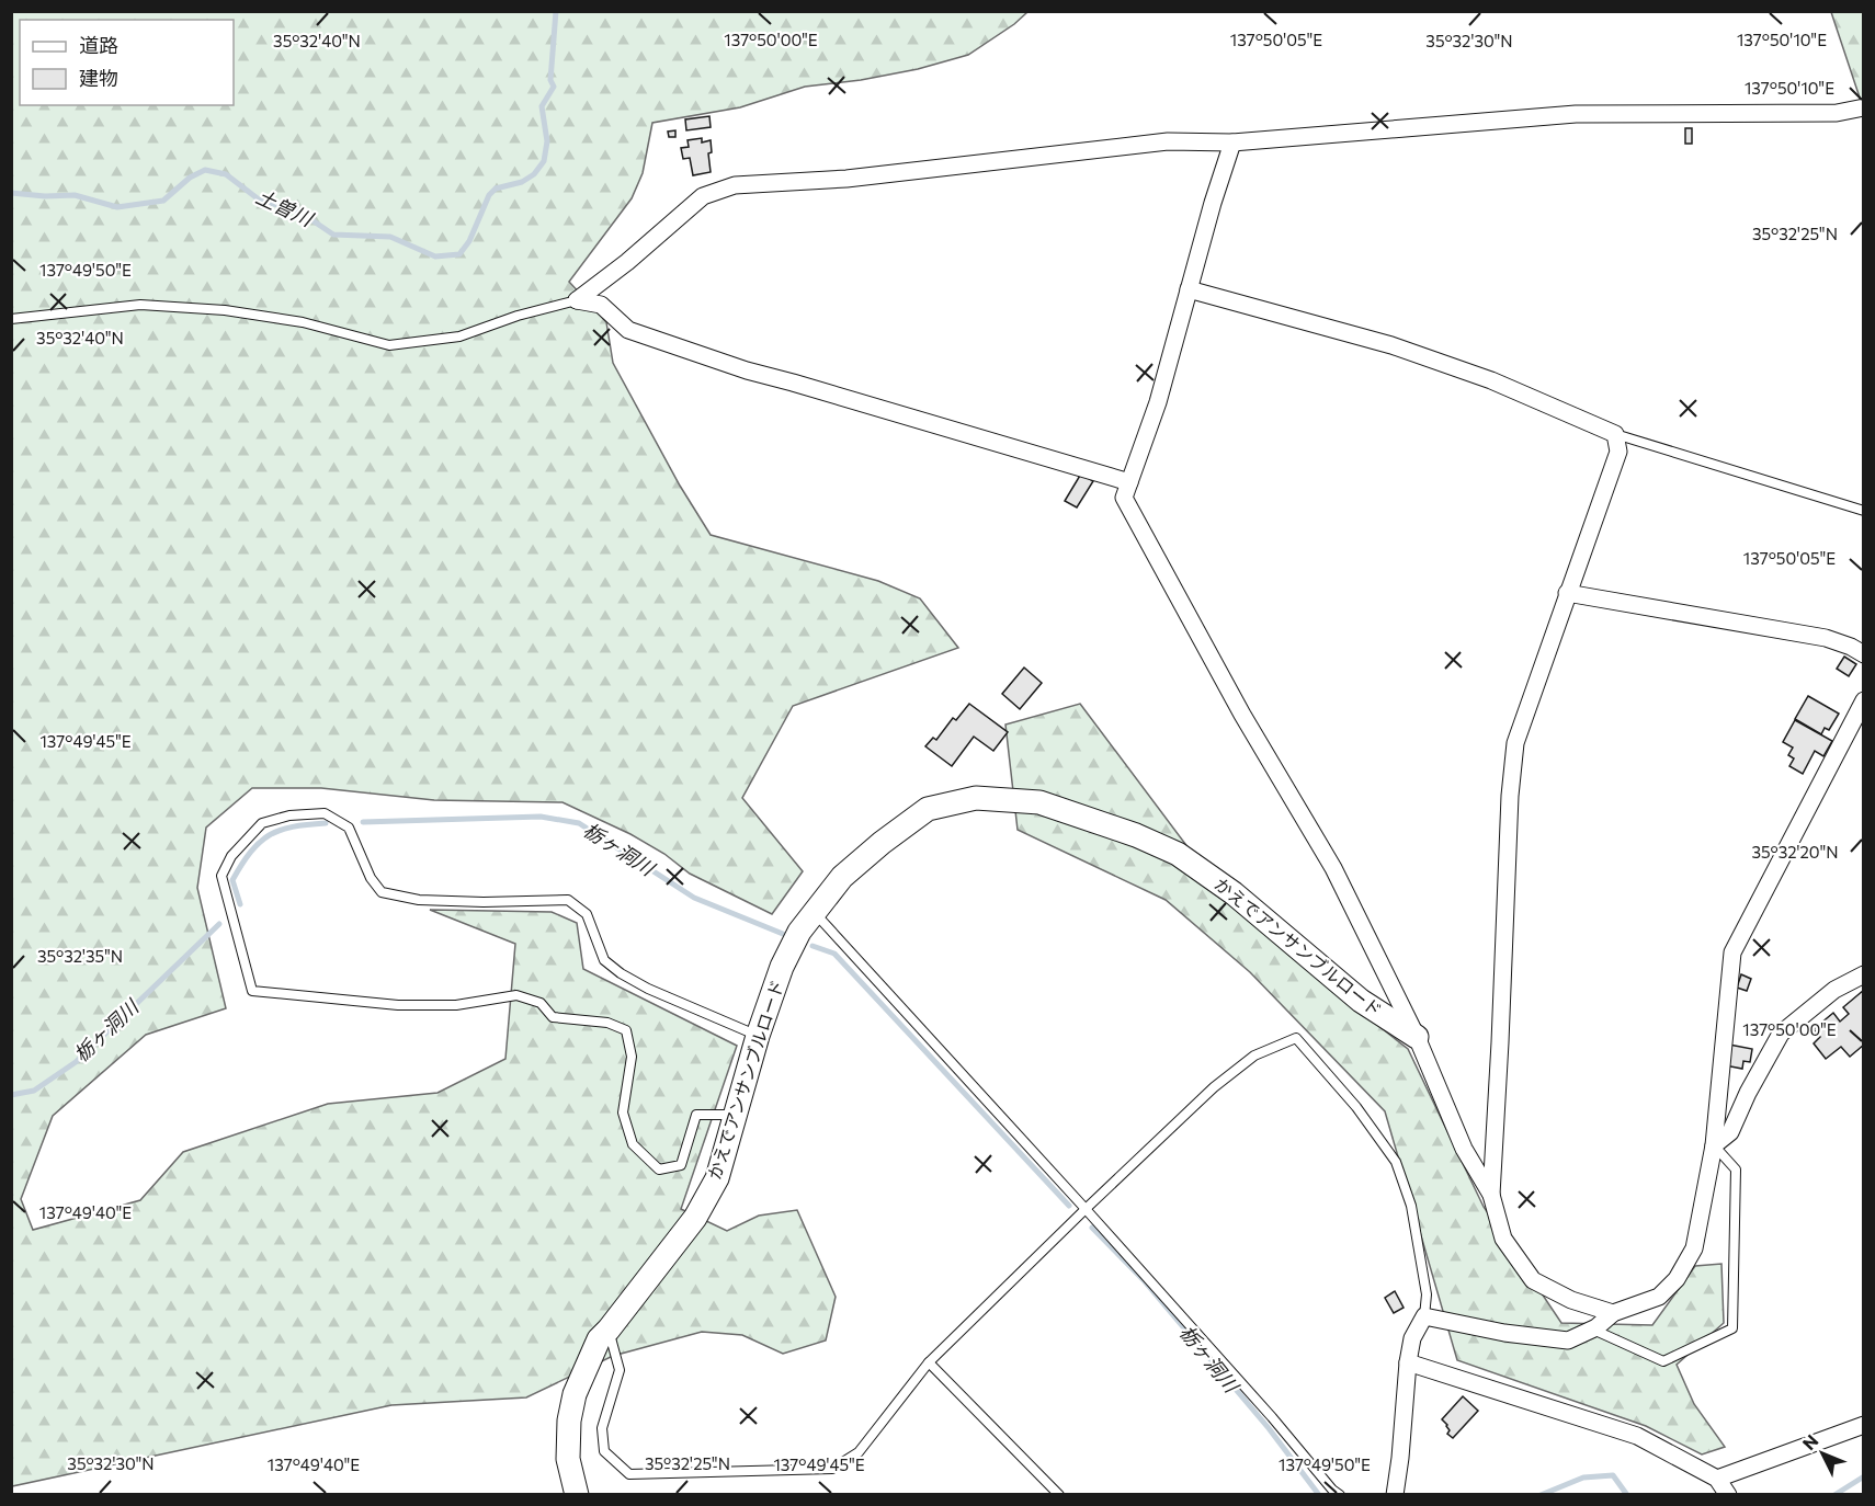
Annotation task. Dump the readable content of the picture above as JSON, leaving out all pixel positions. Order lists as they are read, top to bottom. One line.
{"streets":{"street":["かえでアンサンブルロード"]},"water":["土曽川","栃ヶ洞川"],"legend":["道路","建物"],"north":"top left","coordinates":["137°50'00\"E","137°50'05\"E","137°50'10\"E","35°32'40\"N","35°32'30\"N","35°32'25\"N","137°49'50\"E","137°49'45\"E","35°32'20\"N","35°32'35\"N","137°49'40\"E"]}
